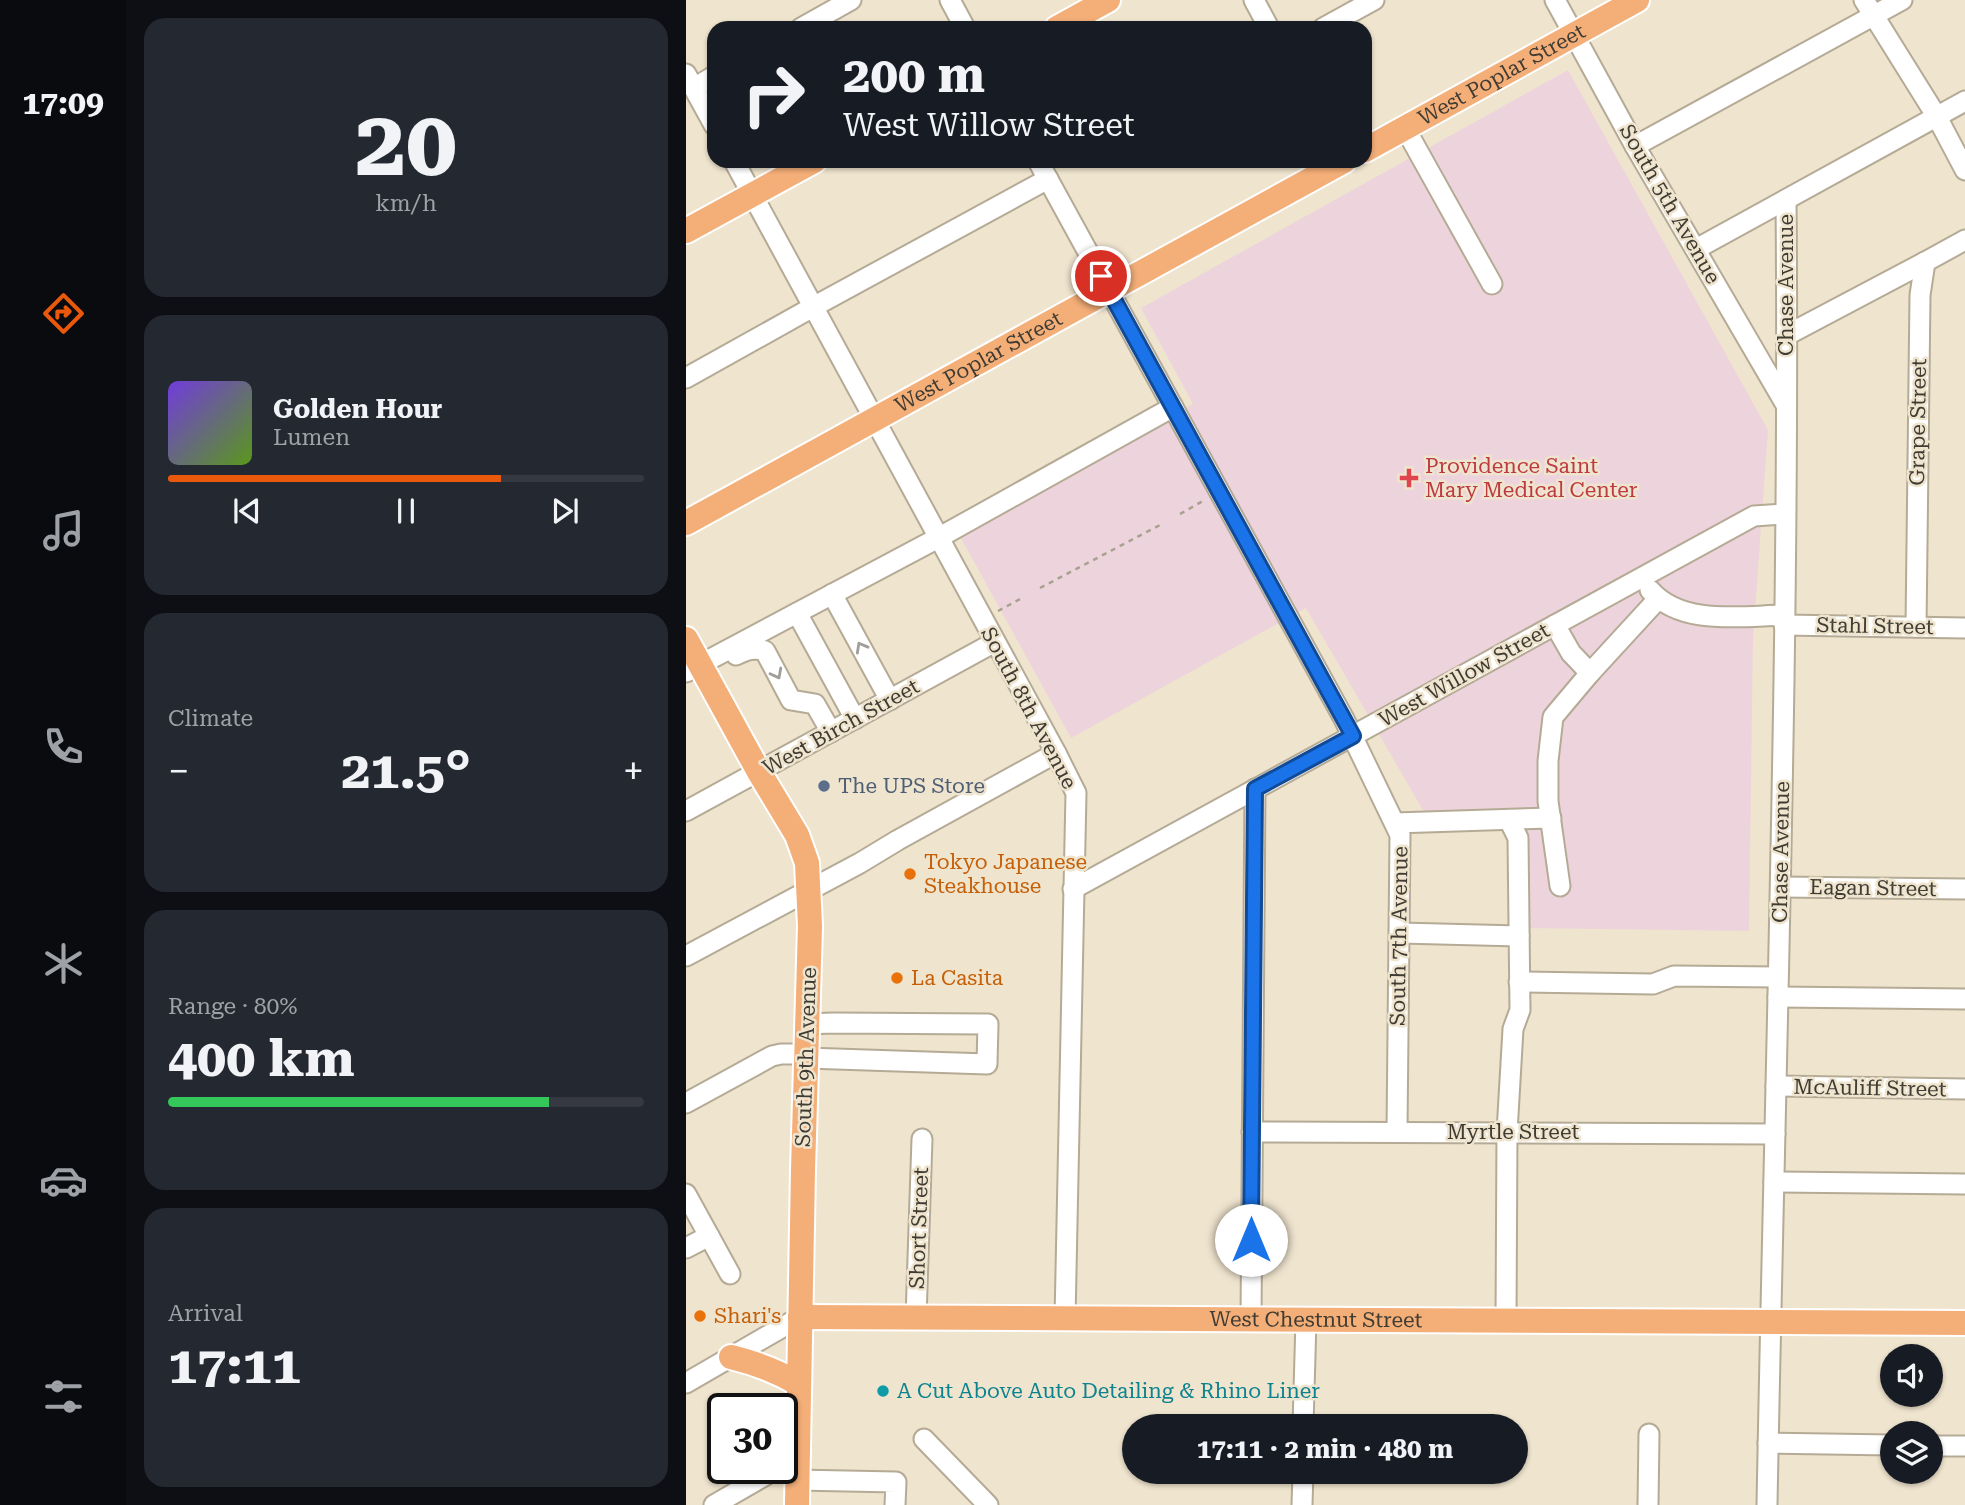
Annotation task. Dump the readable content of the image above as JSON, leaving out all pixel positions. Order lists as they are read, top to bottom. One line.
{"streets":{"main road":["West Poplar Street","South 9th Avenue","West Chestnut Street"],"street":["South 5th Avenue","Chase Avenue","Grape Street","Stahl Street","West Willow Street","South 8th Avenue","West Birch Street","Eagan Street","South 7th Avenue","McAuliff Street","Myrtle Street","Short Street"]},"crossings":[["West Poplar Street","South 5th Avenue"],["West Poplar Street","South 8th Avenue"],["West Poplar Street","South 7th Avenue"],["South 5th Avenue","Chase Avenue"],["Chase Avenue","Stahl Street"],["Chase Avenue","West Willow Street"],["Chase Avenue","Eagan Street"],["Chase Avenue","McAuliff Street"],["Chase Avenue","Myrtle Street"],["Chase Avenue","West Chestnut Street"],["Grape Street","Stahl Street"],["West Willow Street","South 8th Avenue"],["West Willow Street","South 7th Avenue"],["South 8th Avenue","West Birch Street"],["South 8th Avenue","West Chestnut Street"],["West Birch Street","South 9th Avenue"],["South 7th Avenue","Myrtle Street"],["South 9th Avenue","West Chestnut Street"],["Short Street","West Chestnut Street"]],"places":{"health":["Providence Saint Mary Medical Center"],"other":["The UPS Store","Tokyo Japanese Steakhouse","La Casita","Shari's","A Cut Above Auto Detailing & Rhino Liner"]},"page":{"tabs":"17:09","tile":[["20","km/h"],"Climate",["Range · 80%","400 km"],["Arrival","17:11"]],"turn":["200 m","West Willow Street"],"song":["Golden Hour","Lumen"],"heat":["−","21.5°","+"],"limit":"30","trip":"17:11 · 2 min · 480 m"}}
